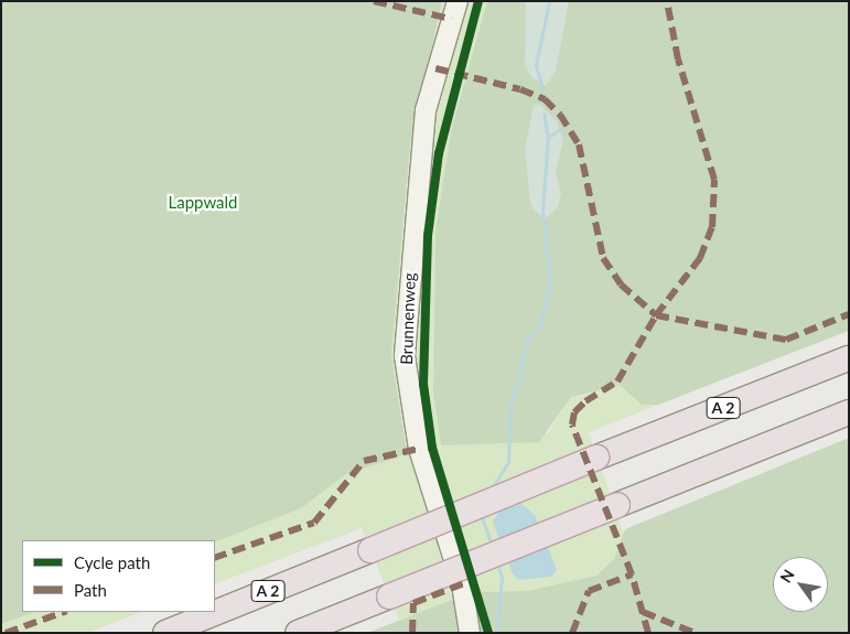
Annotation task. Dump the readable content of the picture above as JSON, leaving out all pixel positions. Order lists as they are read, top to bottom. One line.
{"streets":{"highway":["A 2"],"main road":["Brunnenweg"]},"parks":["Lappwald"],"legend":["Cycle path","Path"],"north":"top left"}
